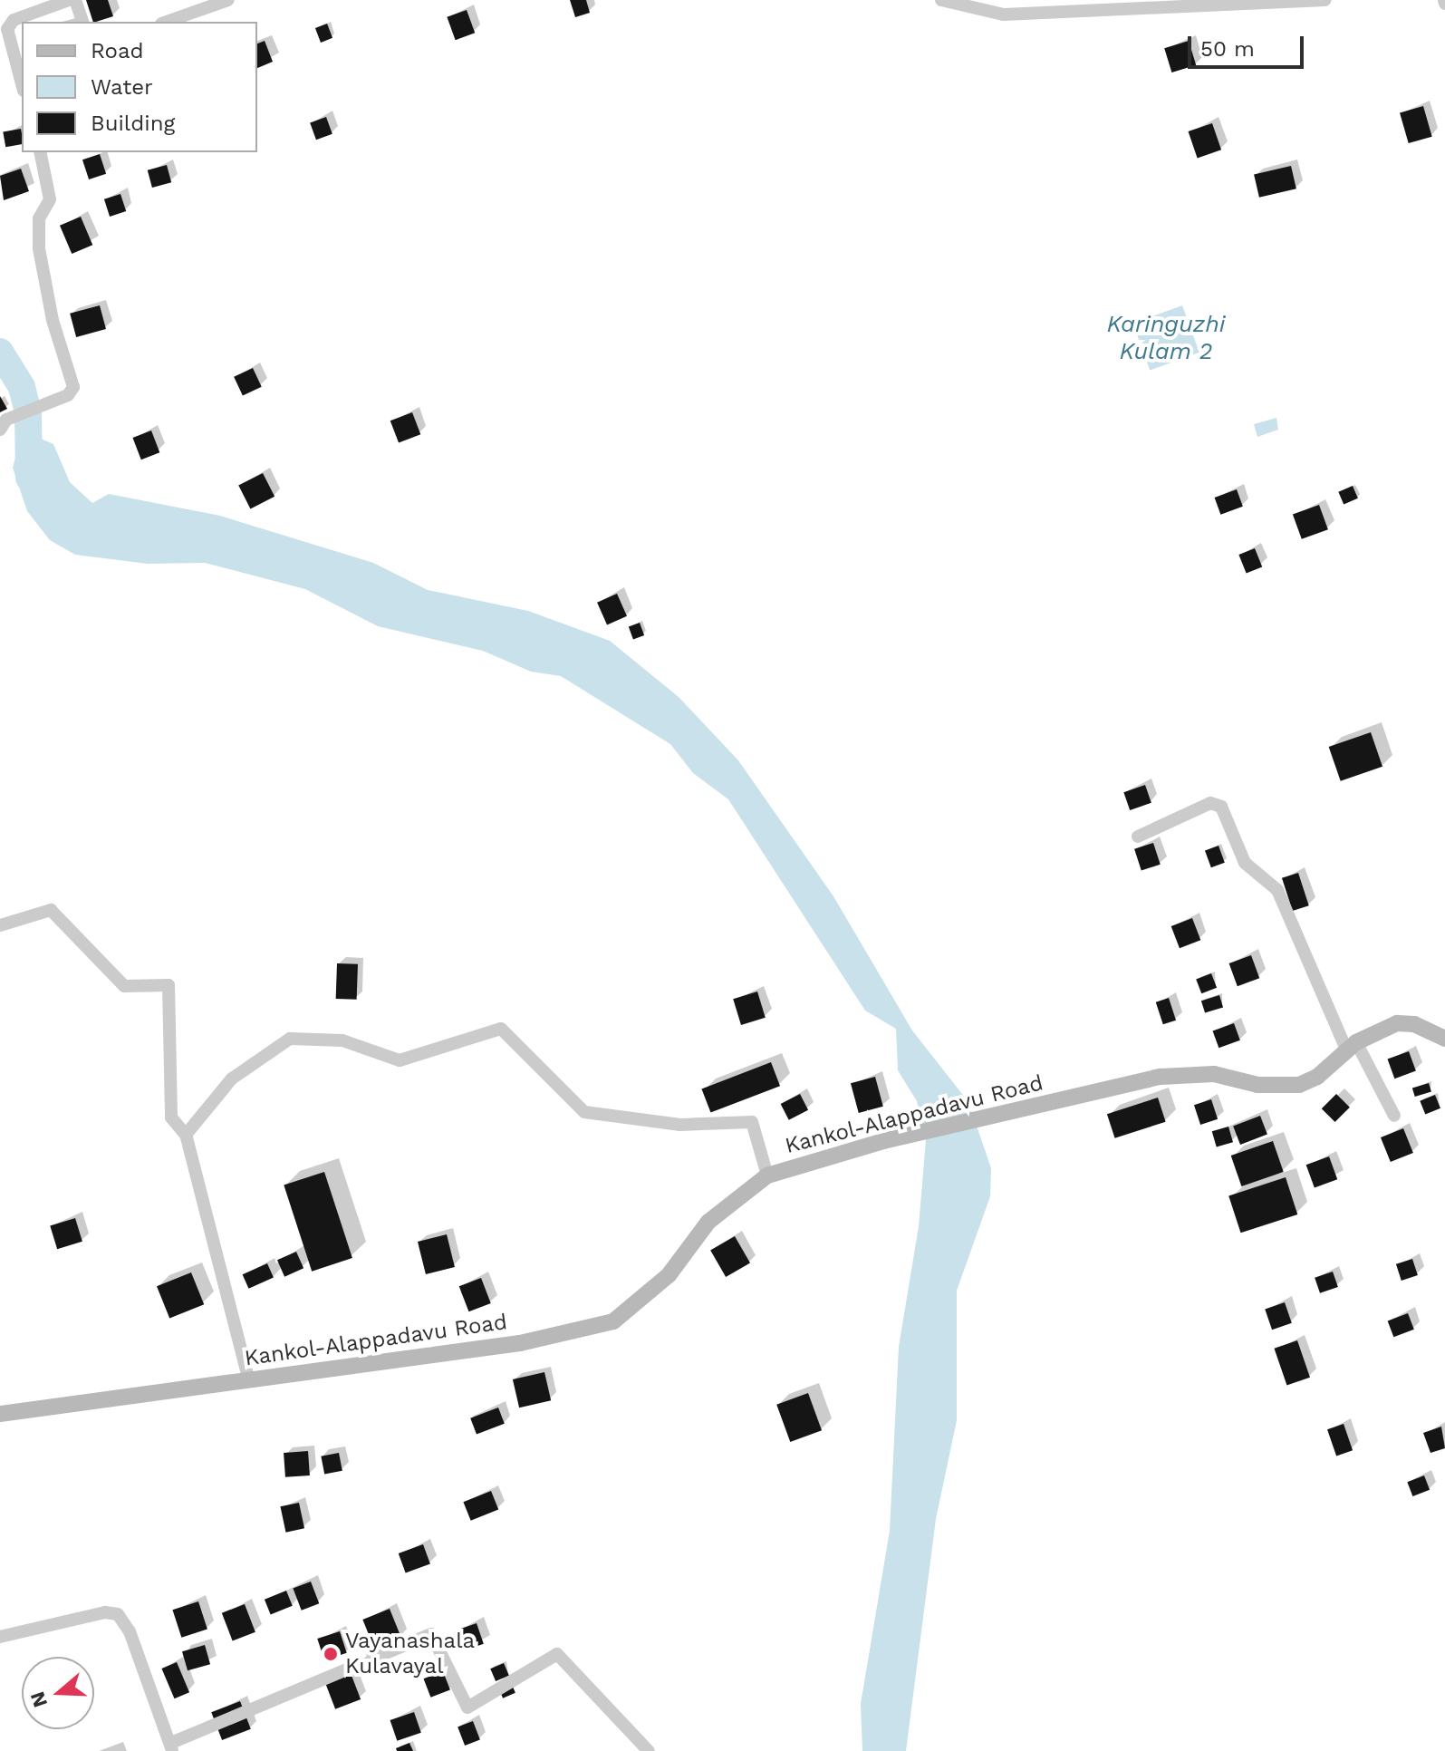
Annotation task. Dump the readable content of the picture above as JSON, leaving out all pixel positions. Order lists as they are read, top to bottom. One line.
{"streets":{"main road":["Kankol-Alappadavu Road"]},"water":["Karinguzhi Kulam 2"],"places":["Vayanashala Kulavayal"],"legend":["Road","Water","Building"],"scale_bar":"50 m","north":"left"}
